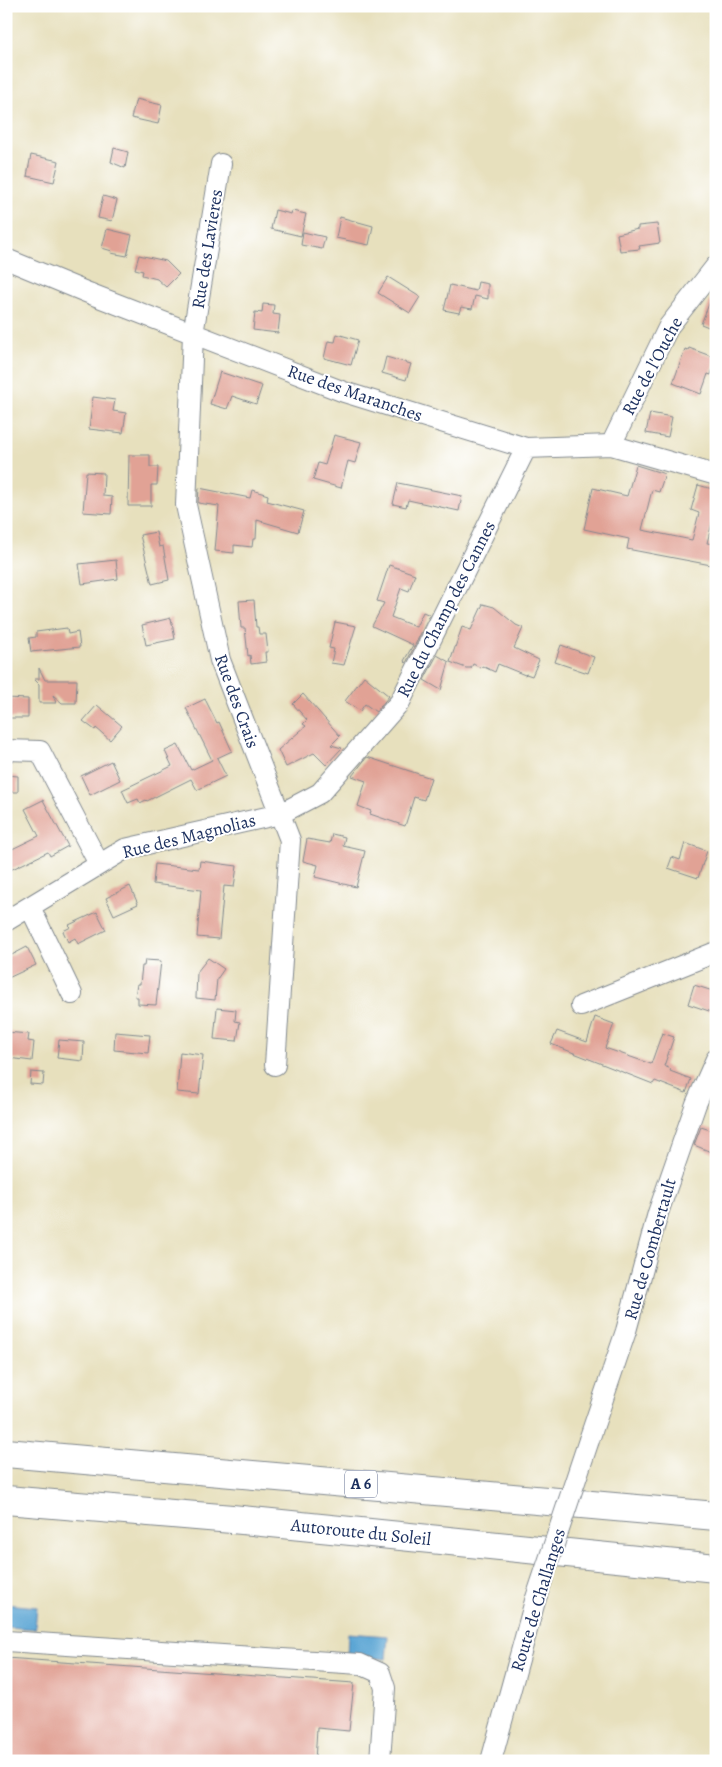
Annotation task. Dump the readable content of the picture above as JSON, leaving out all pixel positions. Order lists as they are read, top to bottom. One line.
{"streets":{"highway":["A 6","Autoroute du Soleil"],"street":["Rue des Lavieres","Rue de l'Ouche","Rue des Maranches","Rue du Champ des Cannes","Rue des Crais","Rue des Magnolias","Rue de Combertault","Route de Challanges"]},"crossings":[["Rue des Lavieres","Rue des Maranches"],["Rue des Lavieres","Rue des Crais"],["Rue de l'Ouche","Rue des Maranches"],["Rue des Maranches","Rue du Champ des Cannes"],["Rue des Maranches","Rue des Crais"],["Rue du Champ des Cannes","Rue des Crais"],["Rue du Champ des Cannes","Rue des Magnolias"],["Rue des Crais","Rue des Magnolias"],["Rue de Combertault","Route de Challanges"]]}
